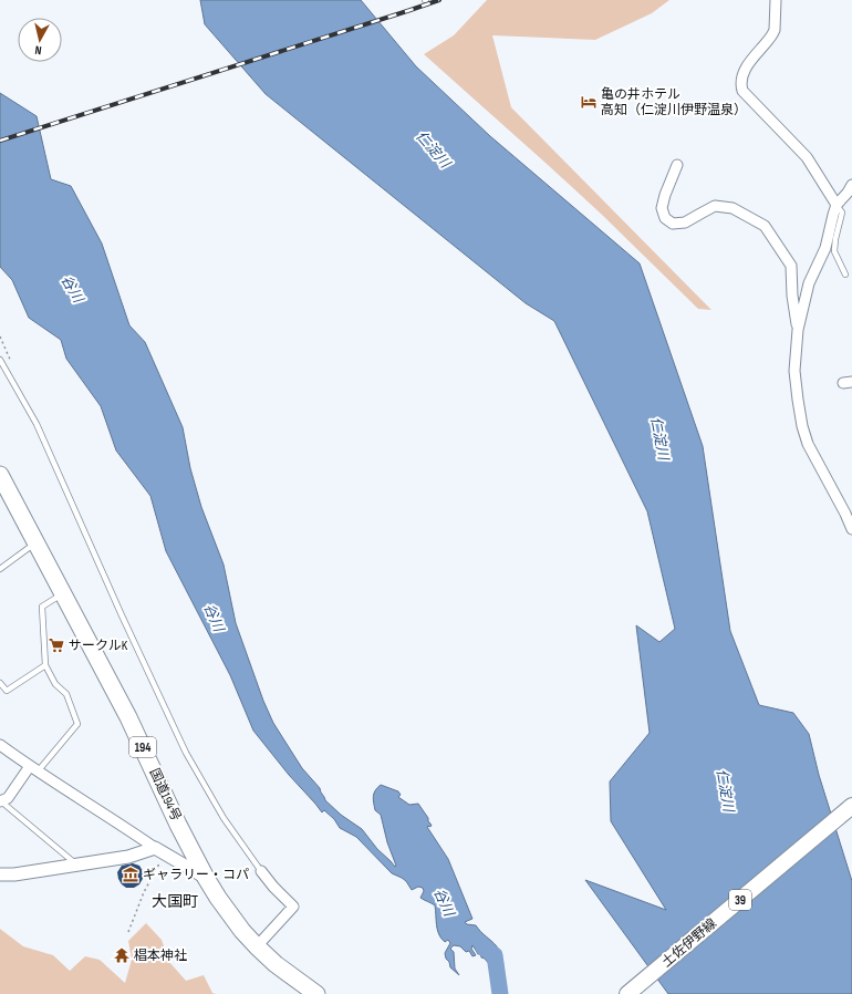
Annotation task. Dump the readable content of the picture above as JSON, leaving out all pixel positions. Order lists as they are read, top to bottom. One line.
{"streets":{"highway":["194","国道194号"],"main road":["39","土佐伊野線"]},"districts":["大国町"],"water":["仁淀川","谷川"],"places":{"hotel":["亀の井ホテル 高知（仁淀川伊野温泉）"],"supermarket":["サークルK"],"museum":["ギャラリー・コパ"],"temple":["椙本神社"]},"north":"bottom"}
